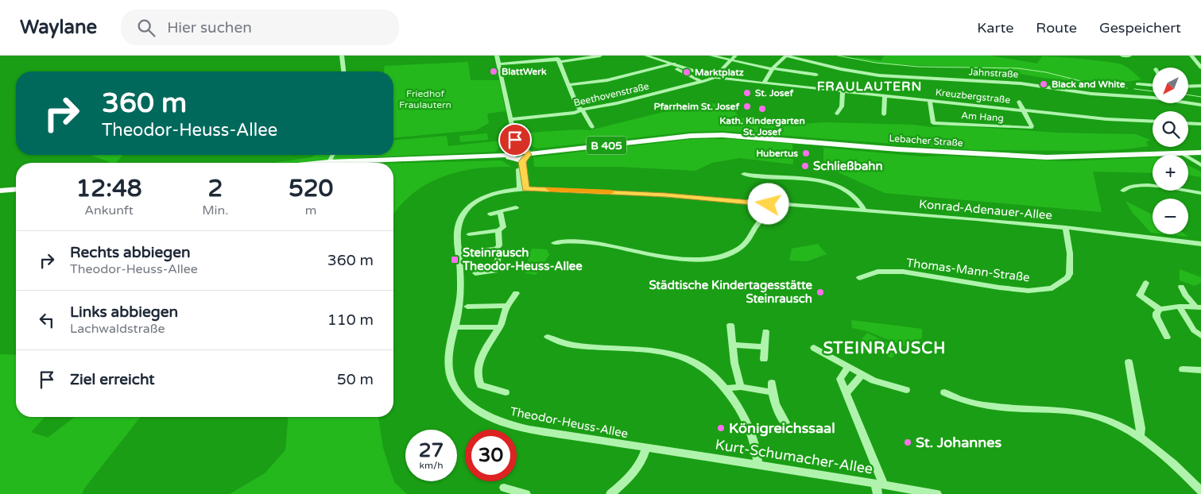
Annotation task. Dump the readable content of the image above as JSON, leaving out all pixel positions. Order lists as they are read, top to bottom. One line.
{"streets":{"main road":["Lebacher Straße","B 405"],"street":["Jahnstraße","Beethovenstraße","Kreuzbergstraße","Am Hang","Konrad-Adenauer-Allee","Thomas-Mann-Straße","Theodor-Heuss-Allee","Kurt-Schumacher-Allee"]},"crossings":[["Beethovenstraße","Kreuzbergstraße"],["Kreuzbergstraße","Am Hang"],["Konrad-Adenauer-Allee","Thomas-Mann-Straße"],["Konrad-Adenauer-Allee","Theodor-Heuss-Allee"],["Theodor-Heuss-Allee","Kurt-Schumacher-Allee"]],"districts":["FRAULAUTERN","STEINRAUSCH"],"parks":["Friedhof Fraulautern"],"places":{"other":["BlattWerk","Marktplatz","Black and White","St. Josef","Pfarrheim St. Josef","Kath. Kindergarten St. Josef","Hubertus","Schließbahn","Städtische Kindertagesstätte Steinrausch","Königreichssaal","St. Johannes"],"transit":["Steinrausch Theodor-Heuss-Allee"]},"north":"bottom left","page":{"header":"Waylane","search":"Hier suchen","nav":["Karte","Route","Gespeichert"],"map_buttons":["+","−"],"turn":["360 m","Theodor-Heuss-Allee"],"eta":["12:48","Ankunft","2","Min.","520","m"],"list":[{"name":"Rechts abbiegen","note":"Theodor-Heuss-Allee","value":"360 m"},{"name":"Links abbiegen","note":"Lachwaldstraße","value":"110 m"},{"name":"Ziel erreicht","value":"50 m"}],"speed":"27 km/h","limit":"30"}}
